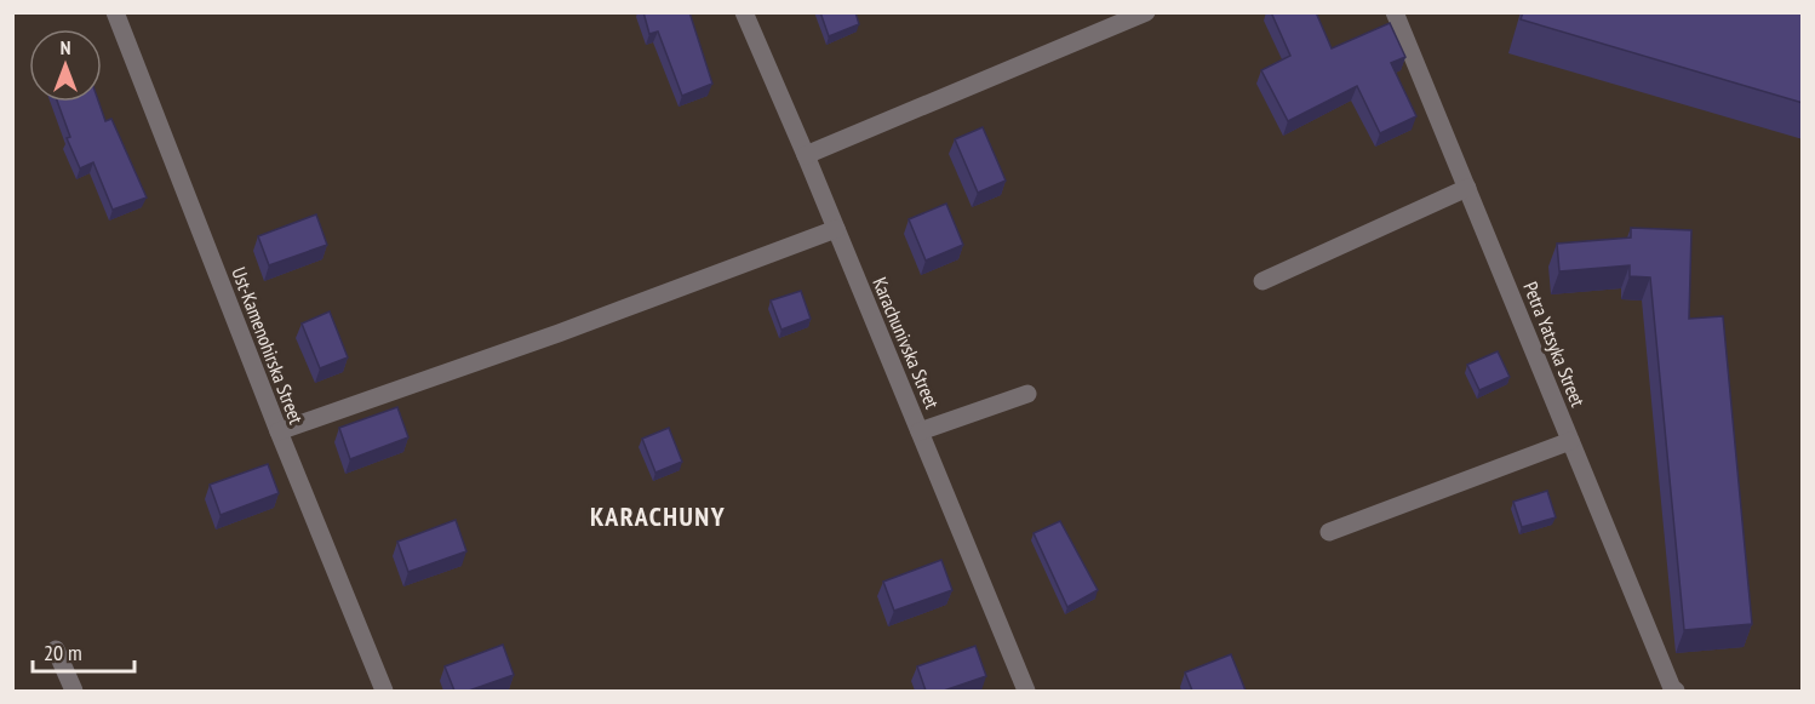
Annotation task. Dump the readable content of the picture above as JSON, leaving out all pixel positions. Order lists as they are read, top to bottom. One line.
{"streets":{"street":["Karachunivska Street","Petra Yatsyka Street","Ust-Kamenohirska Street"]},"districts":["KARACHUNY"],"scale_bar":"20 m","north":"top"}
